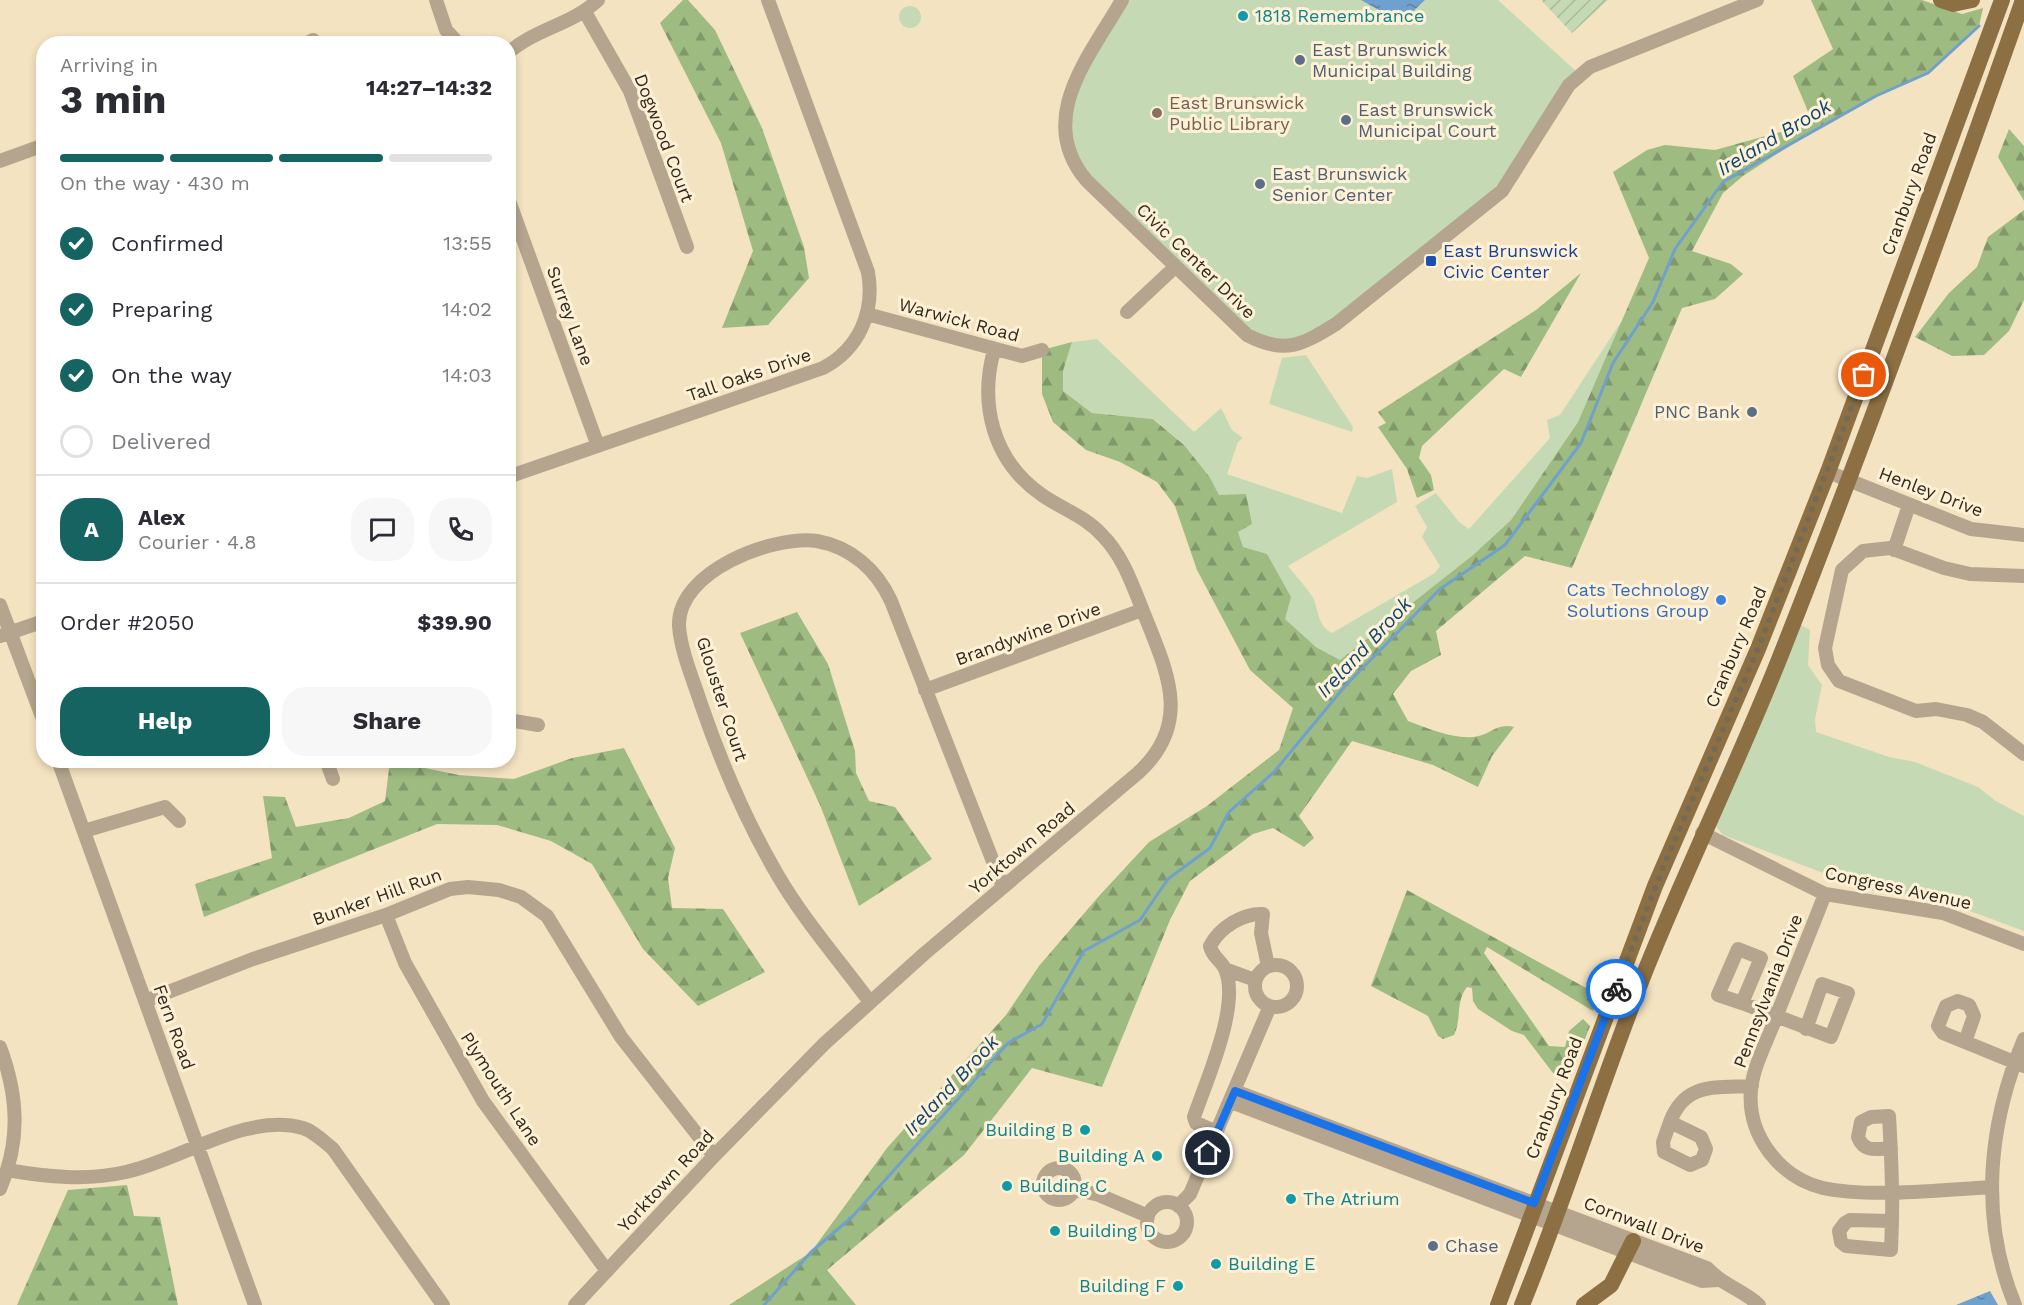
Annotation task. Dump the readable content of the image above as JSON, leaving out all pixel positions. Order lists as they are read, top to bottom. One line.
{"streets":{"main road":["Cranbury Road"],"street":["Dogwood Court","Civic Center Drive","Surrey Lane","Warwick Road","Tall Oaks Drive","Henley Drive","Brandywine Drive","Glouster Court","Yorktown Road","Congress Avenue","Bunker Hill Run","Pennsylvania Drive","Fern Road","Plymouth Lane","Cornwall Drive"]},"crossings":[["Cranbury Road","Henley Drive"],["Cranbury Road","Cornwall Drive"],["Surrey Lane","Tall Oaks Drive"],["Warwick Road","Tall Oaks Drive"],["Warwick Road","Yorktown Road"],["Brandywine Drive","Glouster Court"],["Brandywine Drive","Yorktown Road"],["Glouster Court","Yorktown Road"],["Yorktown Road","Bunker Hill Run"],["Yorktown Road","Plymouth Lane"],["Congress Avenue","Pennsylvania Drive"],["Bunker Hill Run","Fern Road"],["Bunker Hill Run","Plymouth Lane"]],"water":["Ireland Brook"],"places":{"other":["1818 Remembrance","East Brunswick Municipal Building","East Brunswick Public Library","East Brunswick Municipal Court","East Brunswick Senior Center","PNC Bank","Cats Technology Solutions Group","Building B","Building A","Building C","The Atrium","Building D","Chase","Building E","Building F"],"transit":["East Brunswick Civic Center"]},"page":{"heading":["3 min","Arriving in","14:27–14:32"],"panel":["Alex","Courier · 4.8","Order #2050","$39.90"],"bar":"On the way · 430 m","list":[["Confirmed","13:55"],["Preparing","14:02"],["On the way","14:03"],"Delivered"],"round":"A","buttons":["Help","Share"]}}
